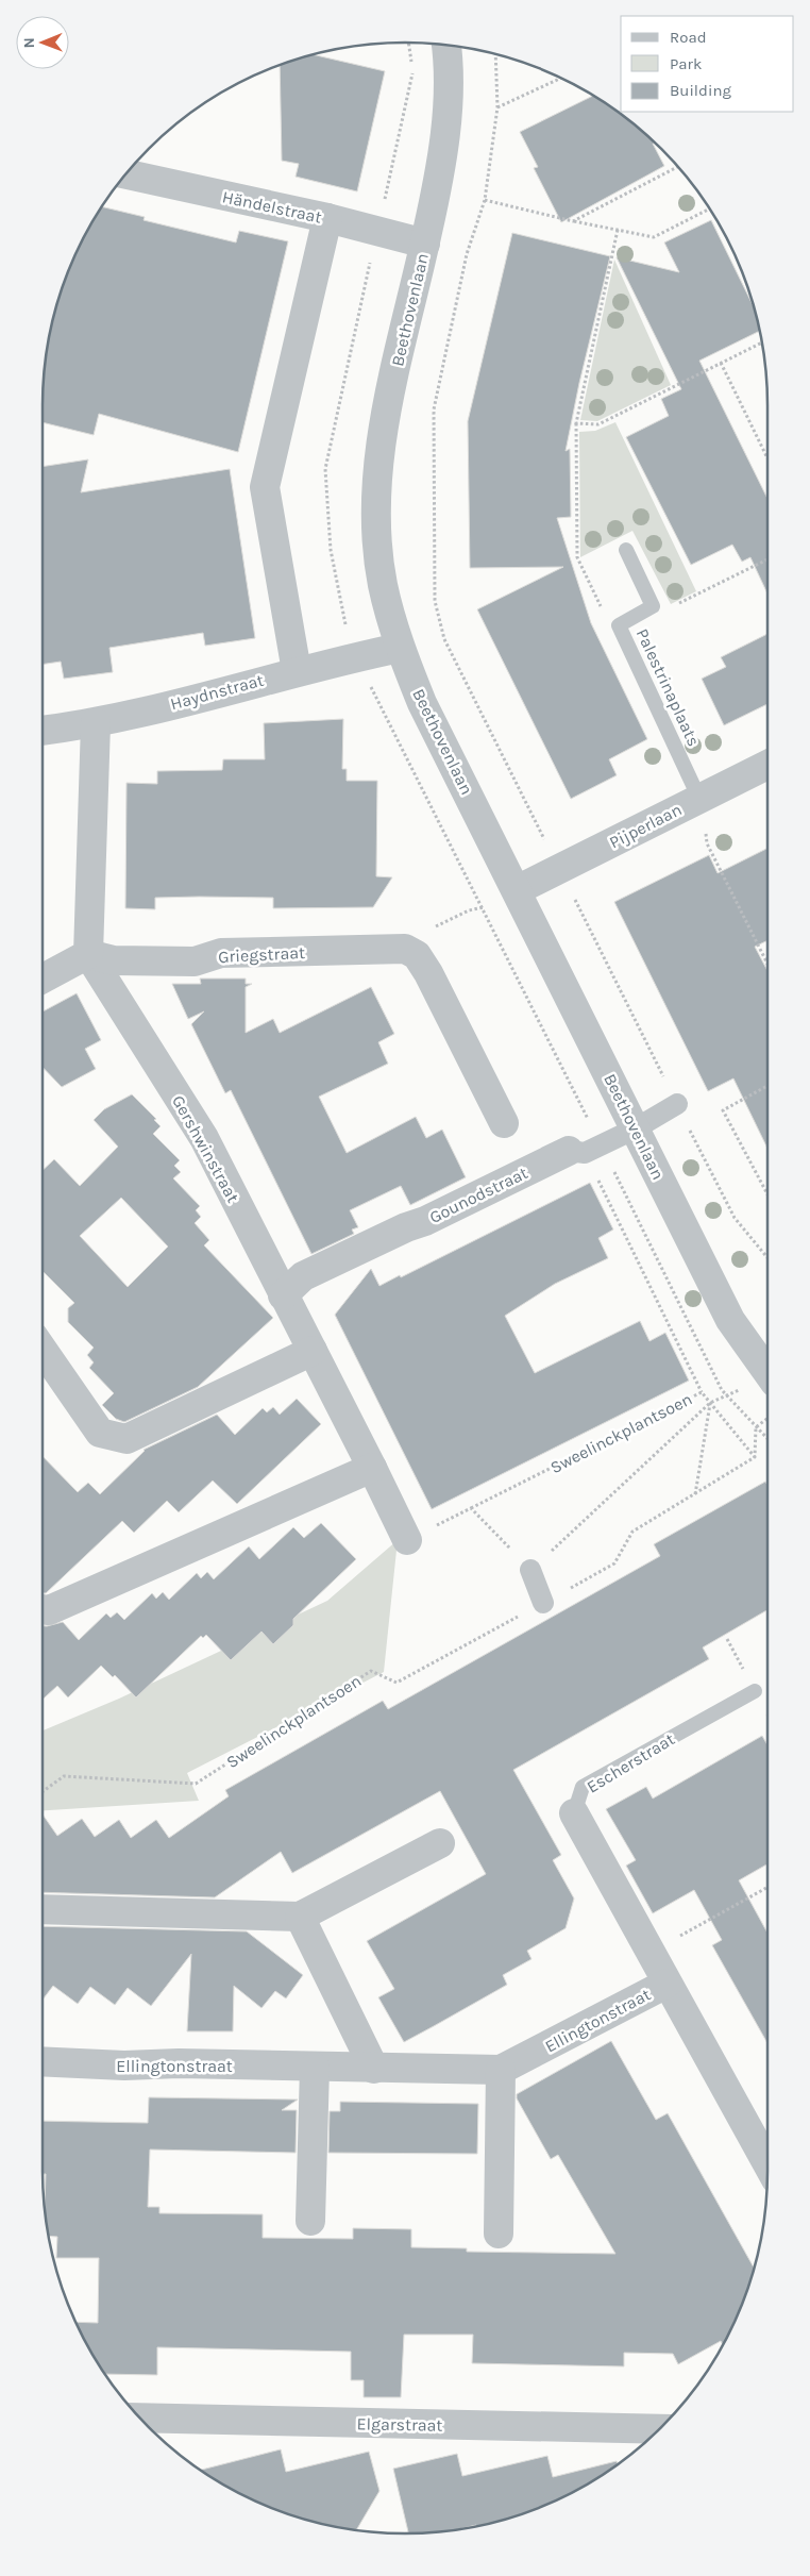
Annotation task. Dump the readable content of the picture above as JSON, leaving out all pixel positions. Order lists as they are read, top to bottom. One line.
{"streets":{"street":["Händelstraat","Beethovenlaan","Haydnstraat","Pijperlaan","Griegstraat","Gershwinstraat","Gounodstraat","Escherstraat","Ellingtonstraat","Elgarstraat"],"lane":["Palestrinaplaats"],"path":["Sweelinckplantsoen"]},"crossings":[["Händelstraat","Beethovenlaan"],["Beethovenlaan","Haydnstraat"],["Beethovenlaan","Pijperlaan"],["Beethovenlaan","Gounodstraat"],["Palestrinaplaats","Pijperlaan"],["Griegstraat","Gershwinstraat"],["Gershwinstraat","Gounodstraat"],["Gershwinstraat","Sweelinckplantsoen"],["Escherstraat","Ellingtonstraat"]],"legend":["Road","Park","Building"],"north":"left"}
